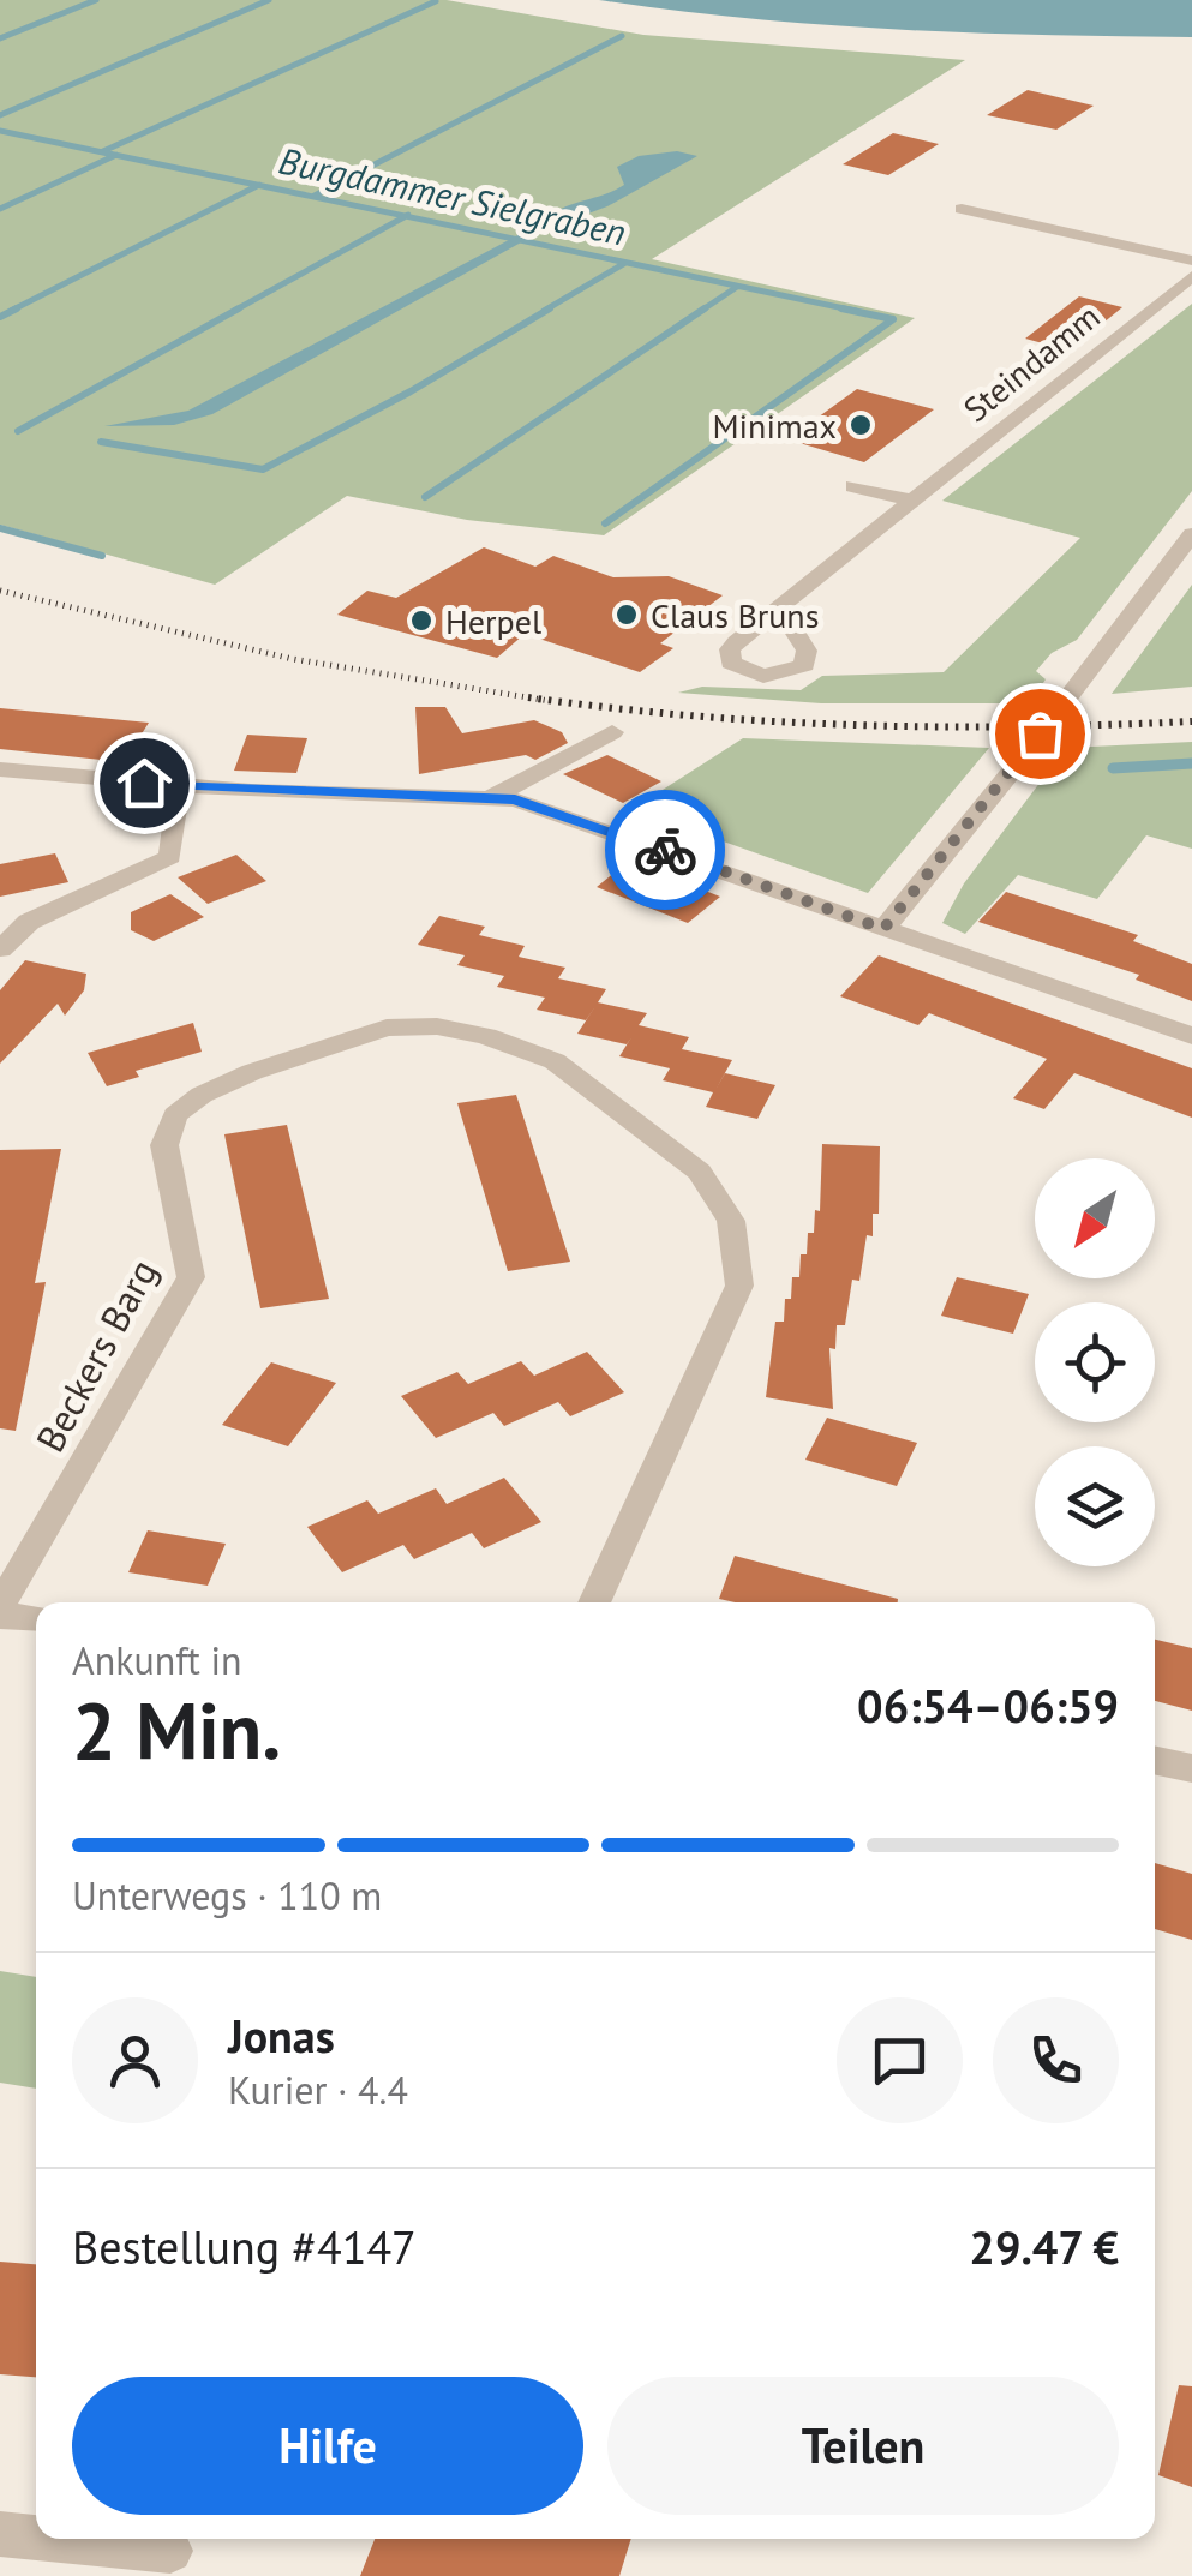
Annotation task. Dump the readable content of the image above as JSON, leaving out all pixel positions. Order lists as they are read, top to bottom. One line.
{"streets":{"street":["Steindamm","Beckers Barg"]},"water":["Burgdammer Sielgraben"],"places":["Minimax","Claus Bruns","Herpel"],"north":"bottom left","page":{"heading":["2 Min.","Ankunft in","06:54–06:59"],"panel":["Jonas","Kurier · 4.4","Bestellung #4147","29.47 €"],"bar":"Unterwegs · 110 m","buttons":["Hilfe","Teilen"]}}
